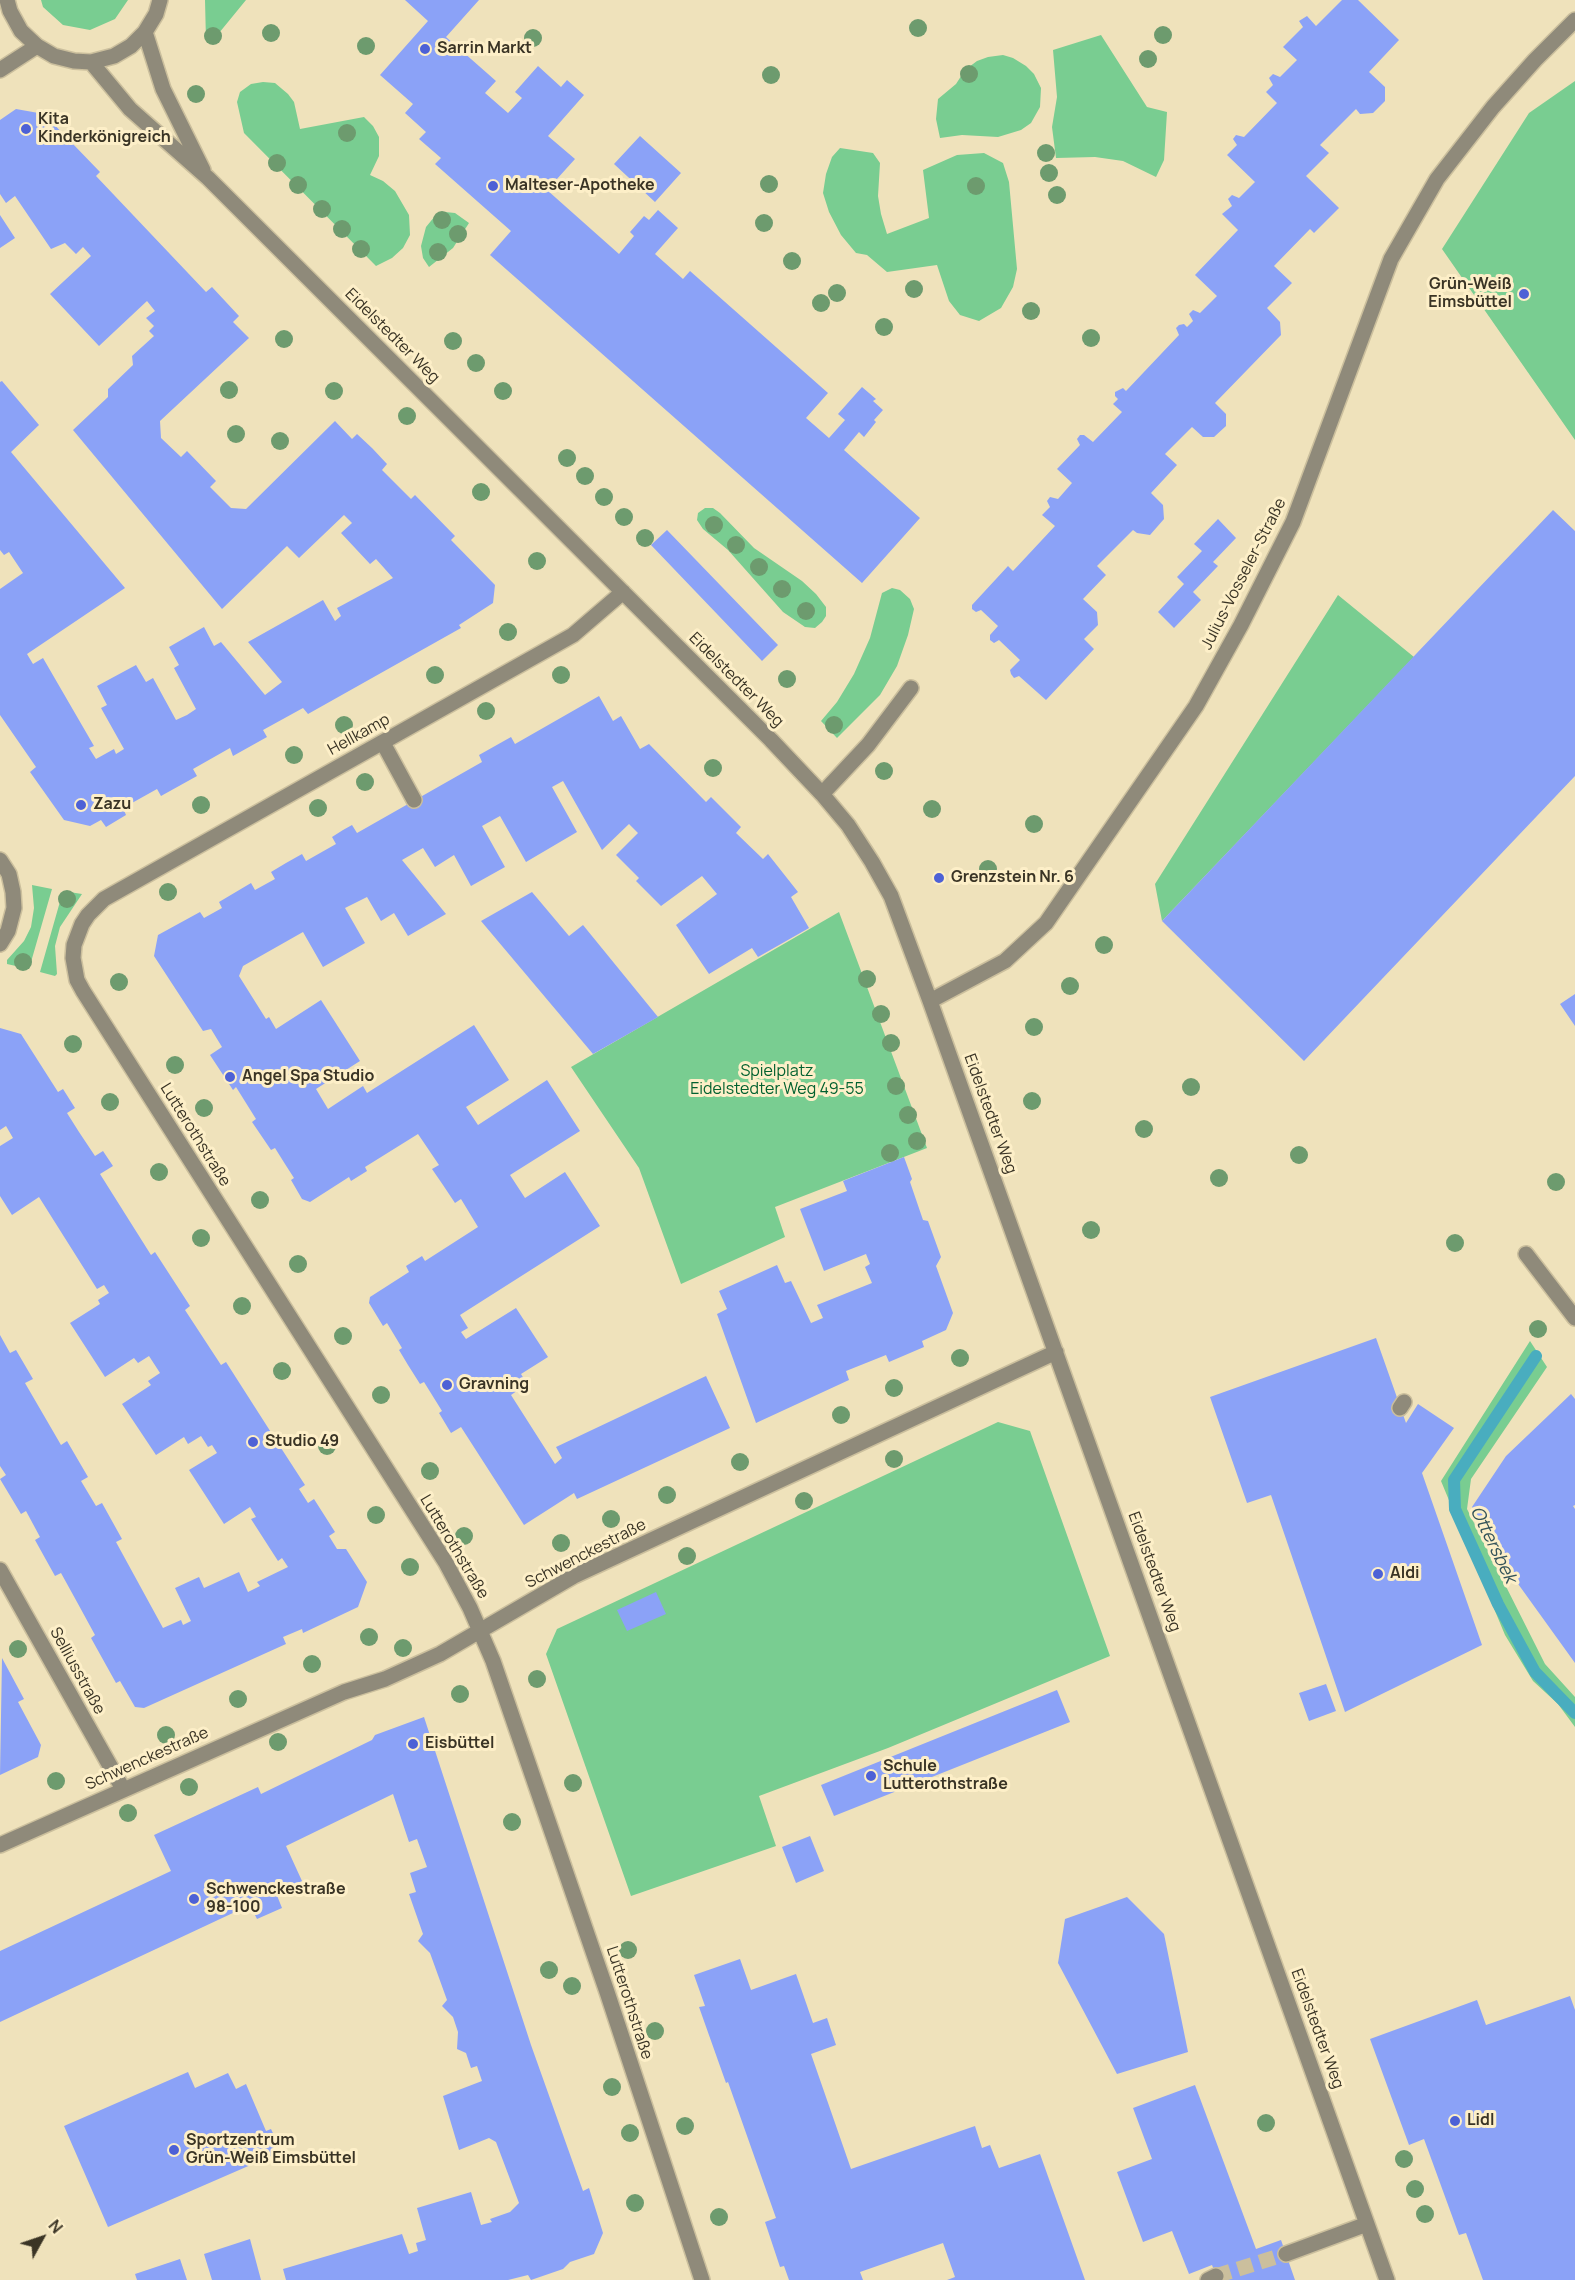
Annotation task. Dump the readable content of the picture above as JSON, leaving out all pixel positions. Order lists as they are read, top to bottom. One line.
{"streets":{"street":["Eidelstedter Weg","Julius-Vosseler-Straße","Hellkamp","Lutterothstraße","Schwenckestraße","Selliusstraße"]},"crossings":[["Eidelstedter Weg","Julius-Vosseler-Straße"],["Eidelstedter Weg","Hellkamp"],["Eidelstedter Weg","Schwenckestraße"],["Hellkamp","Lutterothstraße"],["Lutterothstraße","Schwenckestraße"],["Schwenckestraße","Selliusstraße"]],"water":["Ottersbek"],"parks":["Spielplatz Eidelstedter Weg 49-55"],"places":["Sarrin Markt","Kita Kinderkönigreich","Malteser-Apotheke","Grün-Weiß Eimsbüttel","Zazu","Grenzstein Nr. 6","Angel Spa Studio","Gravning","Studio 49","Aldi","Eisbüttel","Schule Lutterothstraße","Schwenckestraße 98-100","Lidl","Sportzentrum Grün-Weiß Eimsbüttel"],"north":"top right"}
